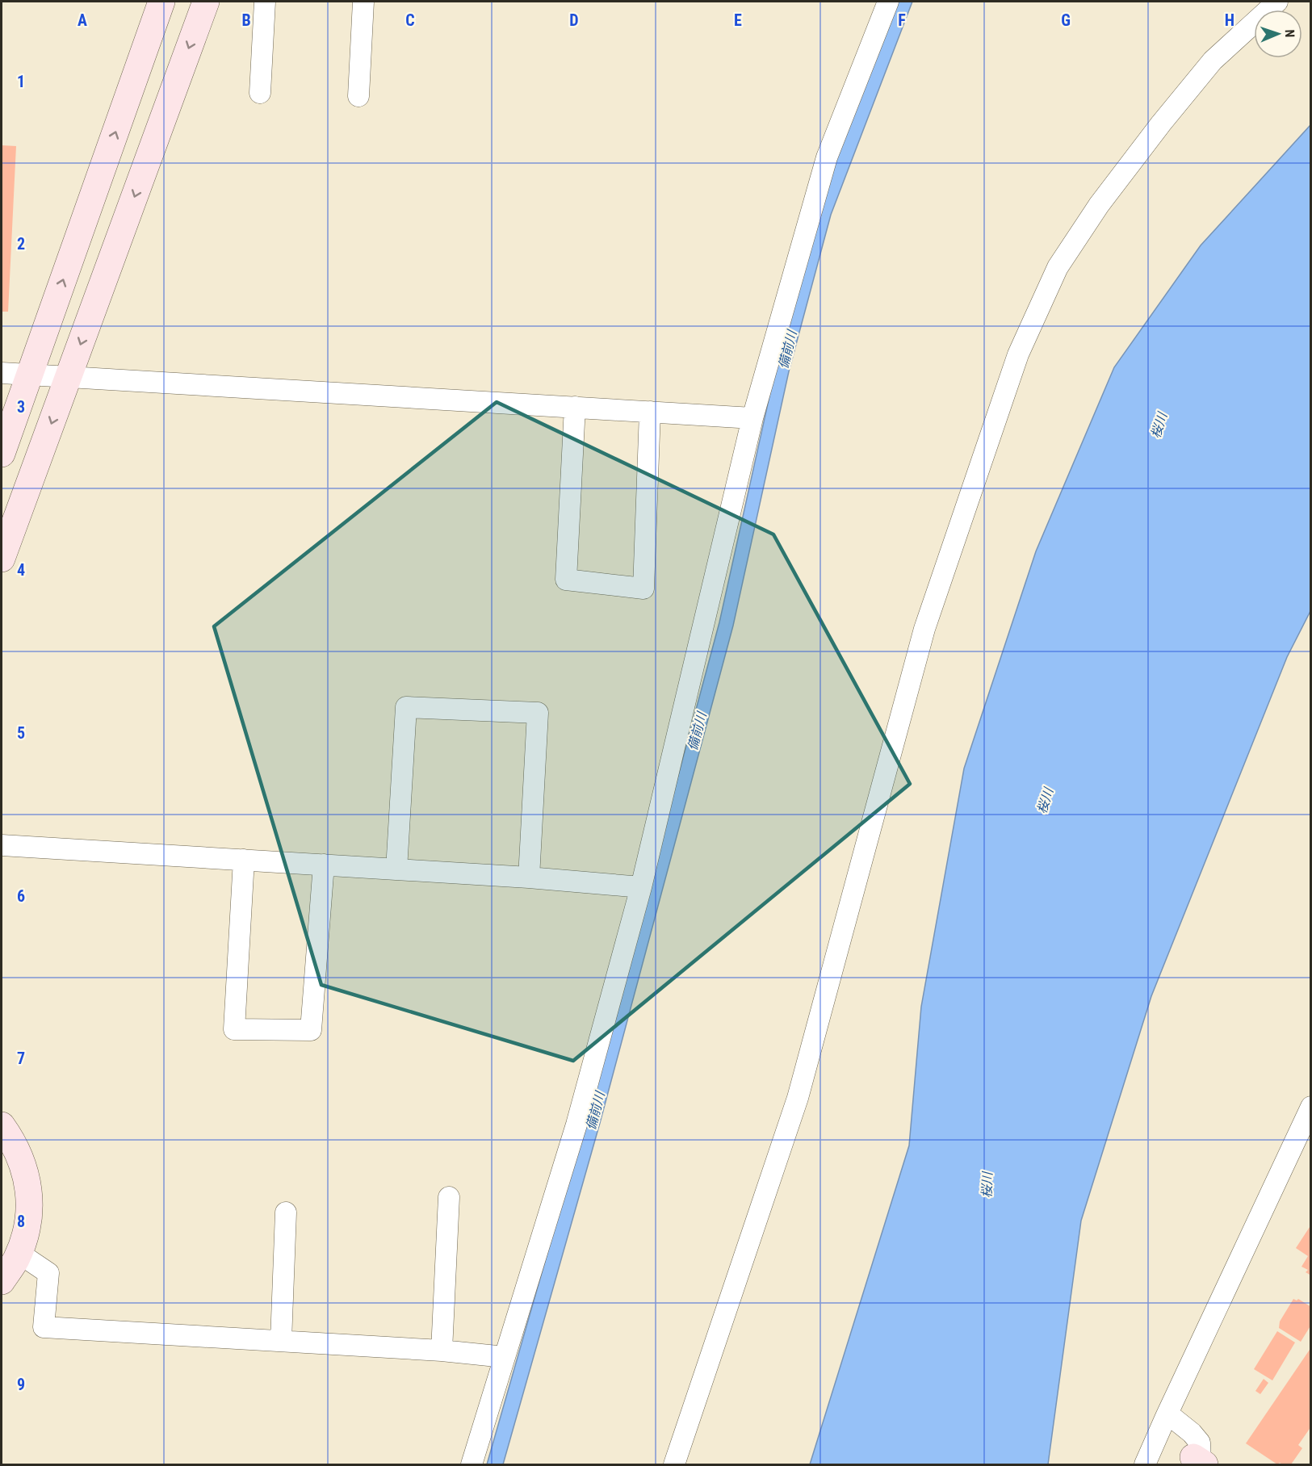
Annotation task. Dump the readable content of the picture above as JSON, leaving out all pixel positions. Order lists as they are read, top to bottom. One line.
{"water":["備前川","桜川"],"north":"right","grid":{"columns":["A","B","C","D","E","F","G","H"],"rows":["1","2","3","4","5","6","7","8","9"]}}
